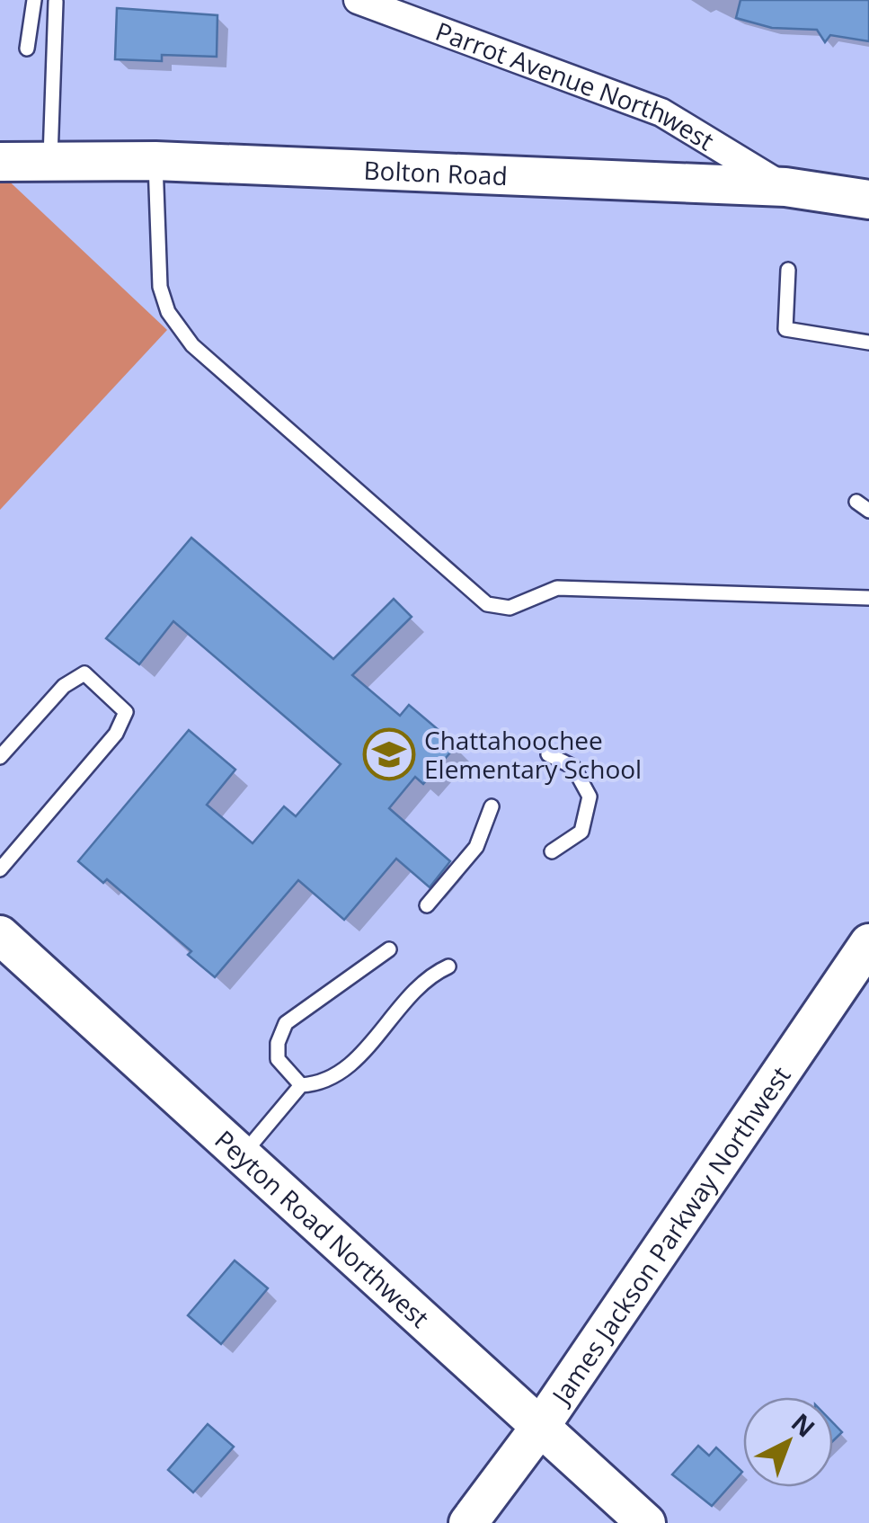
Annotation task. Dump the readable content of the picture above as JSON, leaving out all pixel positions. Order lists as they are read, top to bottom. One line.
{"streets":{"main road":["Bolton Road","Peyton Road Northwest","James Jackson Parkway Northwest"],"street":["Parrot Avenue Northwest"]},"crossings":[["Parrot Avenue Northwest","Bolton Road"],["Peyton Road Northwest","James Jackson Parkway Northwest"]],"places":{"school or university":["Chattahoochee Elementary School"]},"north":"top right"}
